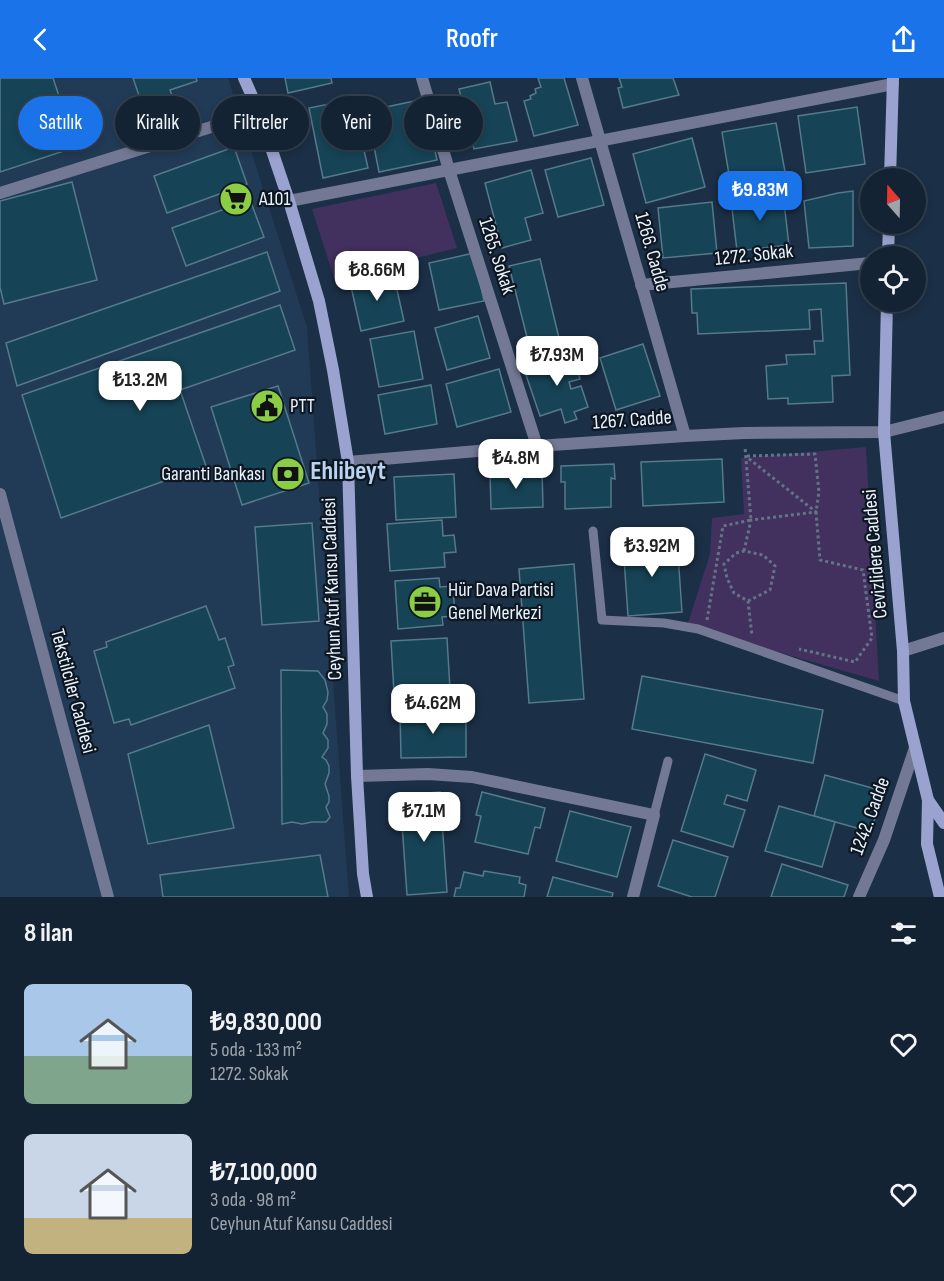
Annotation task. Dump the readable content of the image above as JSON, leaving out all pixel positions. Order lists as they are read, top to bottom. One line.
{"streets":{"main road":["Cevizlidere Caddesi","Ceyhun Atuf Kansu Caddesi"],"street":["1266. Cadde","1272. Sokak","1265. Sokak","1267. Cadde","Tekstilciler Caddesi","1242. Cadde"]},"crossings":[["1266. Cadde","1272. Sokak"],["1266. Cadde","1267. Cadde"],["1265. Sokak","1267. Cadde"],["1267. Cadde","Cevizlidere Caddesi"],["1267. Cadde","Ceyhun Atuf Kansu Caddesi"],["Cevizlidere Caddesi","1242. Cadde"]],"districts":["Ehlibeyt"],"places":{"supermarket":["A101"],"public building":["PTT"],"bank":["Garanti Bankası"],"office":["Hür Dava Partisi Genel Merkezi"]},"north":"top","page":{"header":"Roofr","chip":["Satılık","Kiralık","Filtreler","Yeni","Daire"],"price":["₺9.83M","₺8.66M","₺7.93M","₺13.2M","₺4.8M","₺3.92M","₺4.62M","₺7.1M"],"heading":"8 ilan","list":[{"name":"₺9,830,000","note":"5 oda · 133 m² · 1272. Sokak"},{"name":"₺7,100,000","note":"3 oda · 98 m² · Ceyhun Atuf Kansu Caddesi"}]}}
